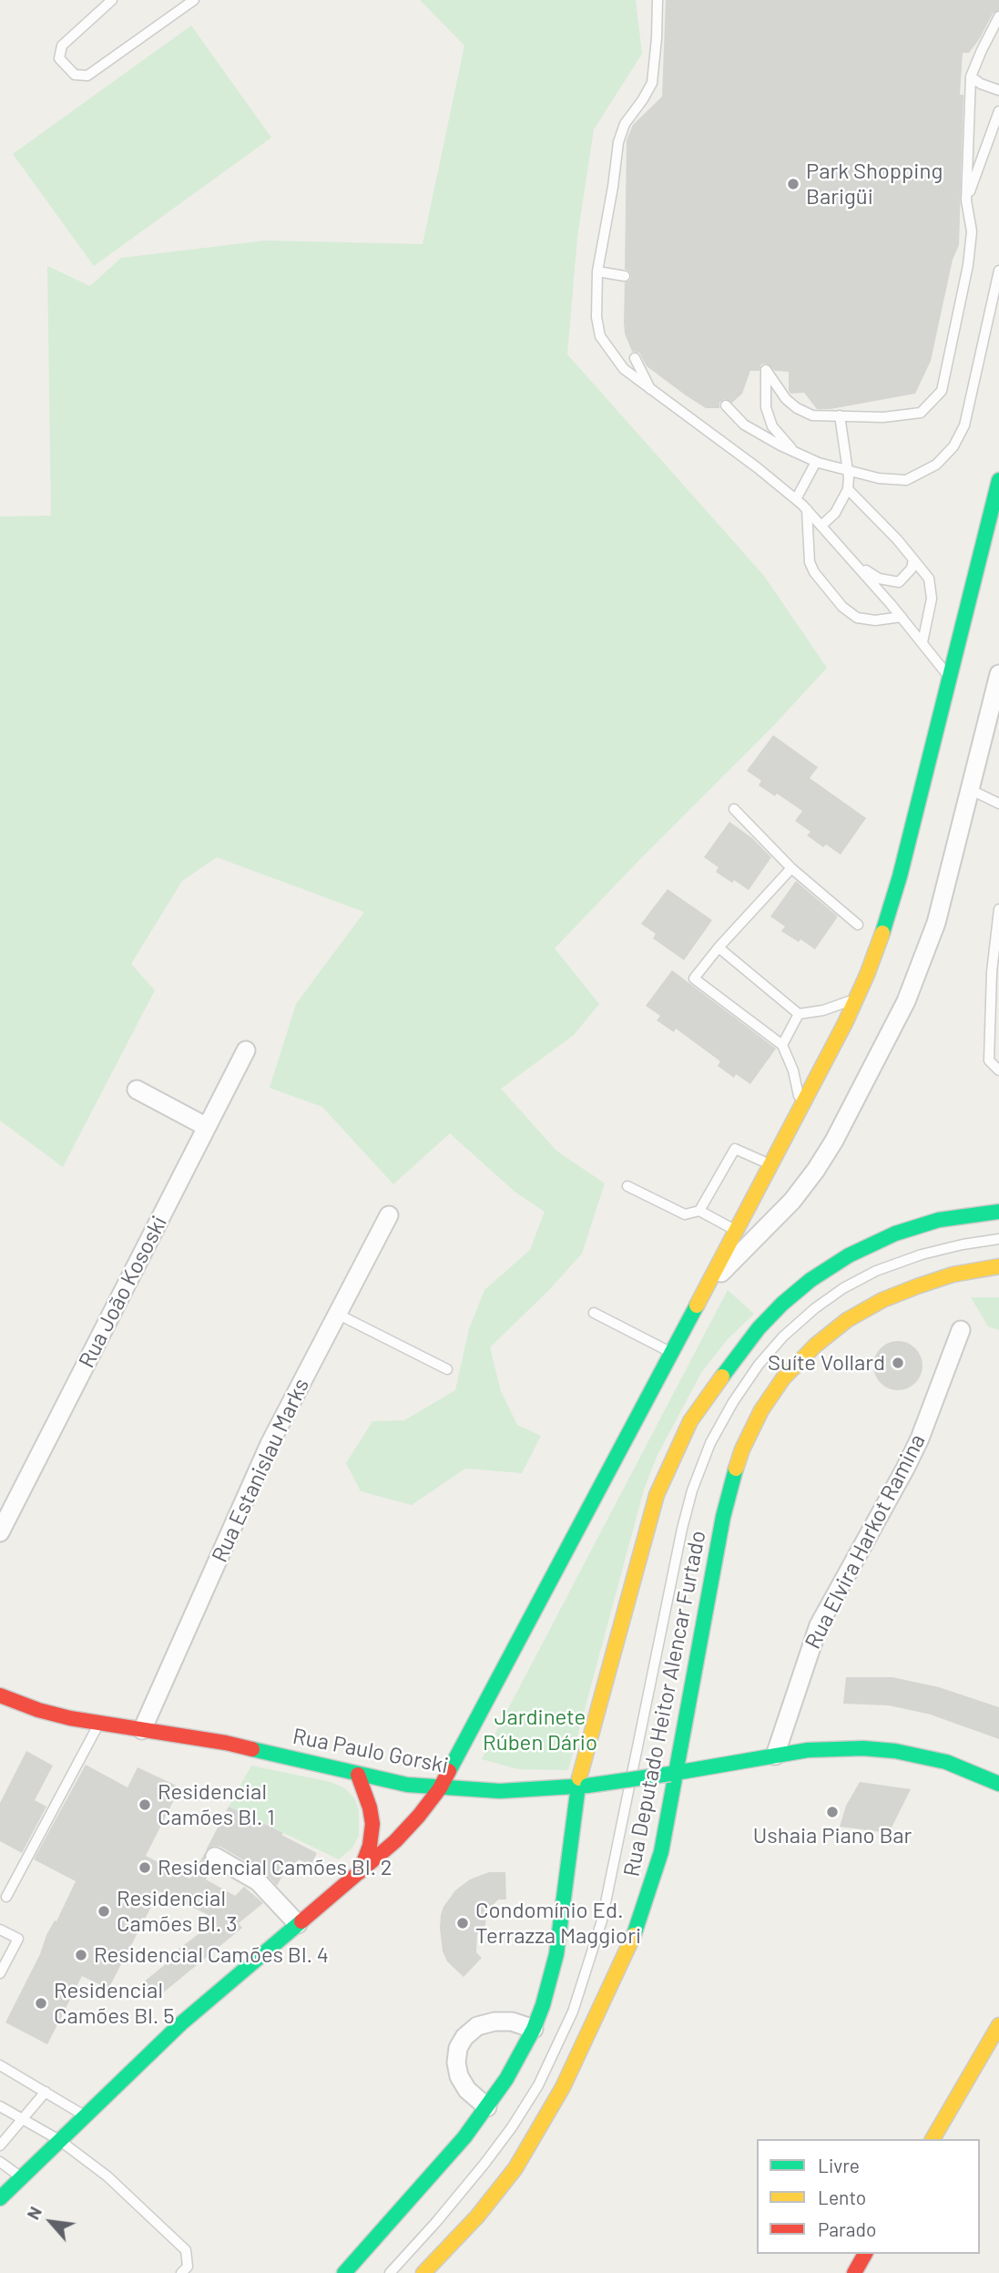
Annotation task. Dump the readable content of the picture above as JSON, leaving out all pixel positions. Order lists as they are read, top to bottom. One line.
{"streets":{"street":["Rua João Kososki","Rua Estanislau Marks","Rua Elvira Harkot Ramina","Rua Deputado Heitor Alencar Furtado","Rua Paulo Gorski"]},"crossings":[["Rua Estanislau Marks","Rua Paulo Gorski"],["Rua Elvira Harkot Ramina","Rua Paulo Gorski"],["Rua Deputado Heitor Alencar Furtado","Rua Paulo Gorski"]],"parks":["Jardinete Rúben Dário"],"places":["Park Shopping Barigüi","Suíte Vollard","Residencial Camões Bl. 1","Ushaia Piano Bar","Residencial Camões Bl. 2","Residencial Camões Bl. 3","Condomínio Ed. Terrazza Maggiori","Residencial Camões Bl. 4","Residencial Camões Bl. 5"],"legend":["Livre","Lento","Parado"],"north":"top left"}
